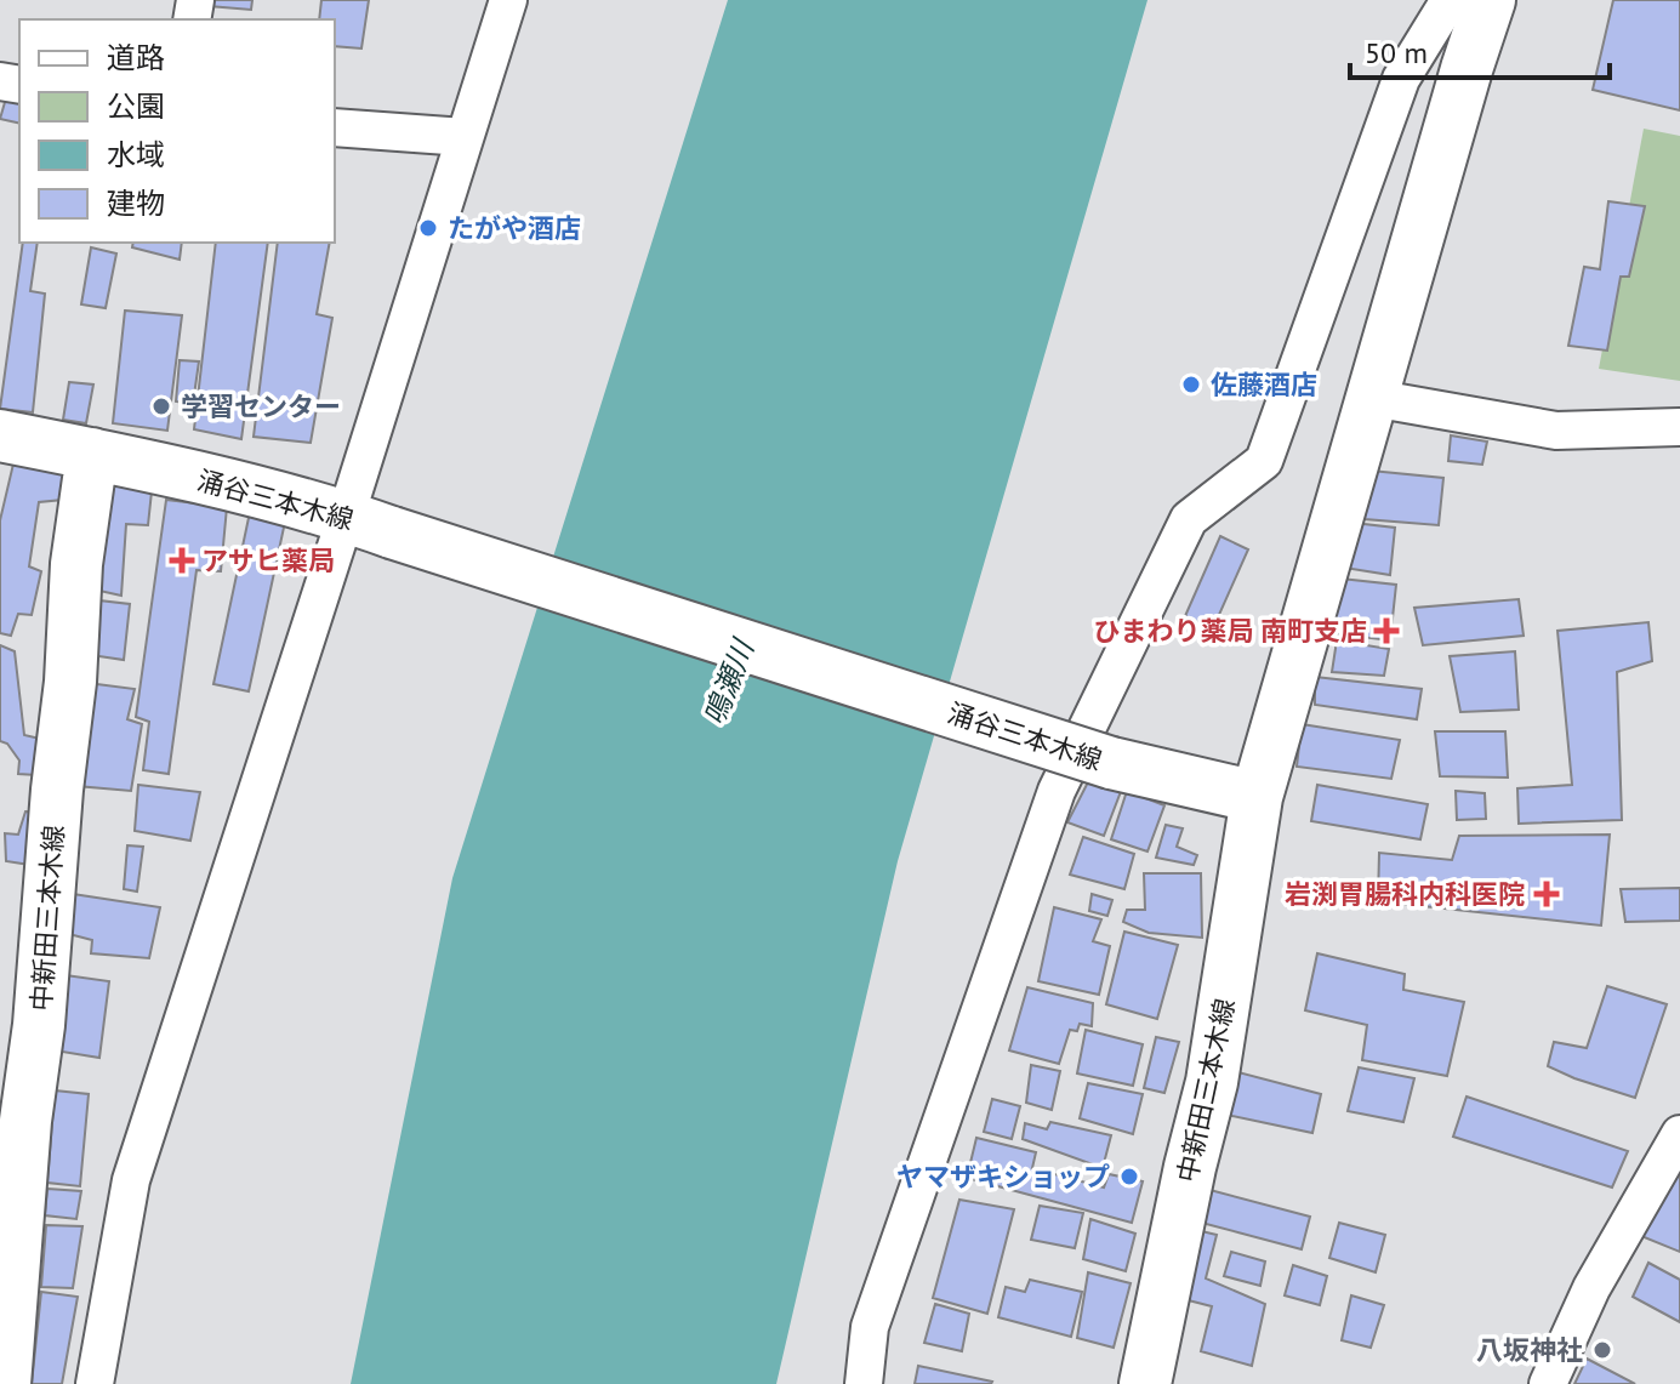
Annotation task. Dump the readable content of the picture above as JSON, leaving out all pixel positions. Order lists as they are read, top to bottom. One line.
{"streets":{"main road":["涌谷三本木線","中新田三本木線"]},"crossings":[["涌谷三本木線","中新田三本木線"]],"water":["鳴瀬川"],"places":{"other":["たがや酒店","佐藤酒店","学習センター","ヤマザキショップ","八坂神社"],"health":["アサヒ薬局","ひまわり薬局 南町支店","岩渕胃腸科内科医院"]},"legend":["道路","公園","水域","建物"],"scale_bar":"50 m"}
